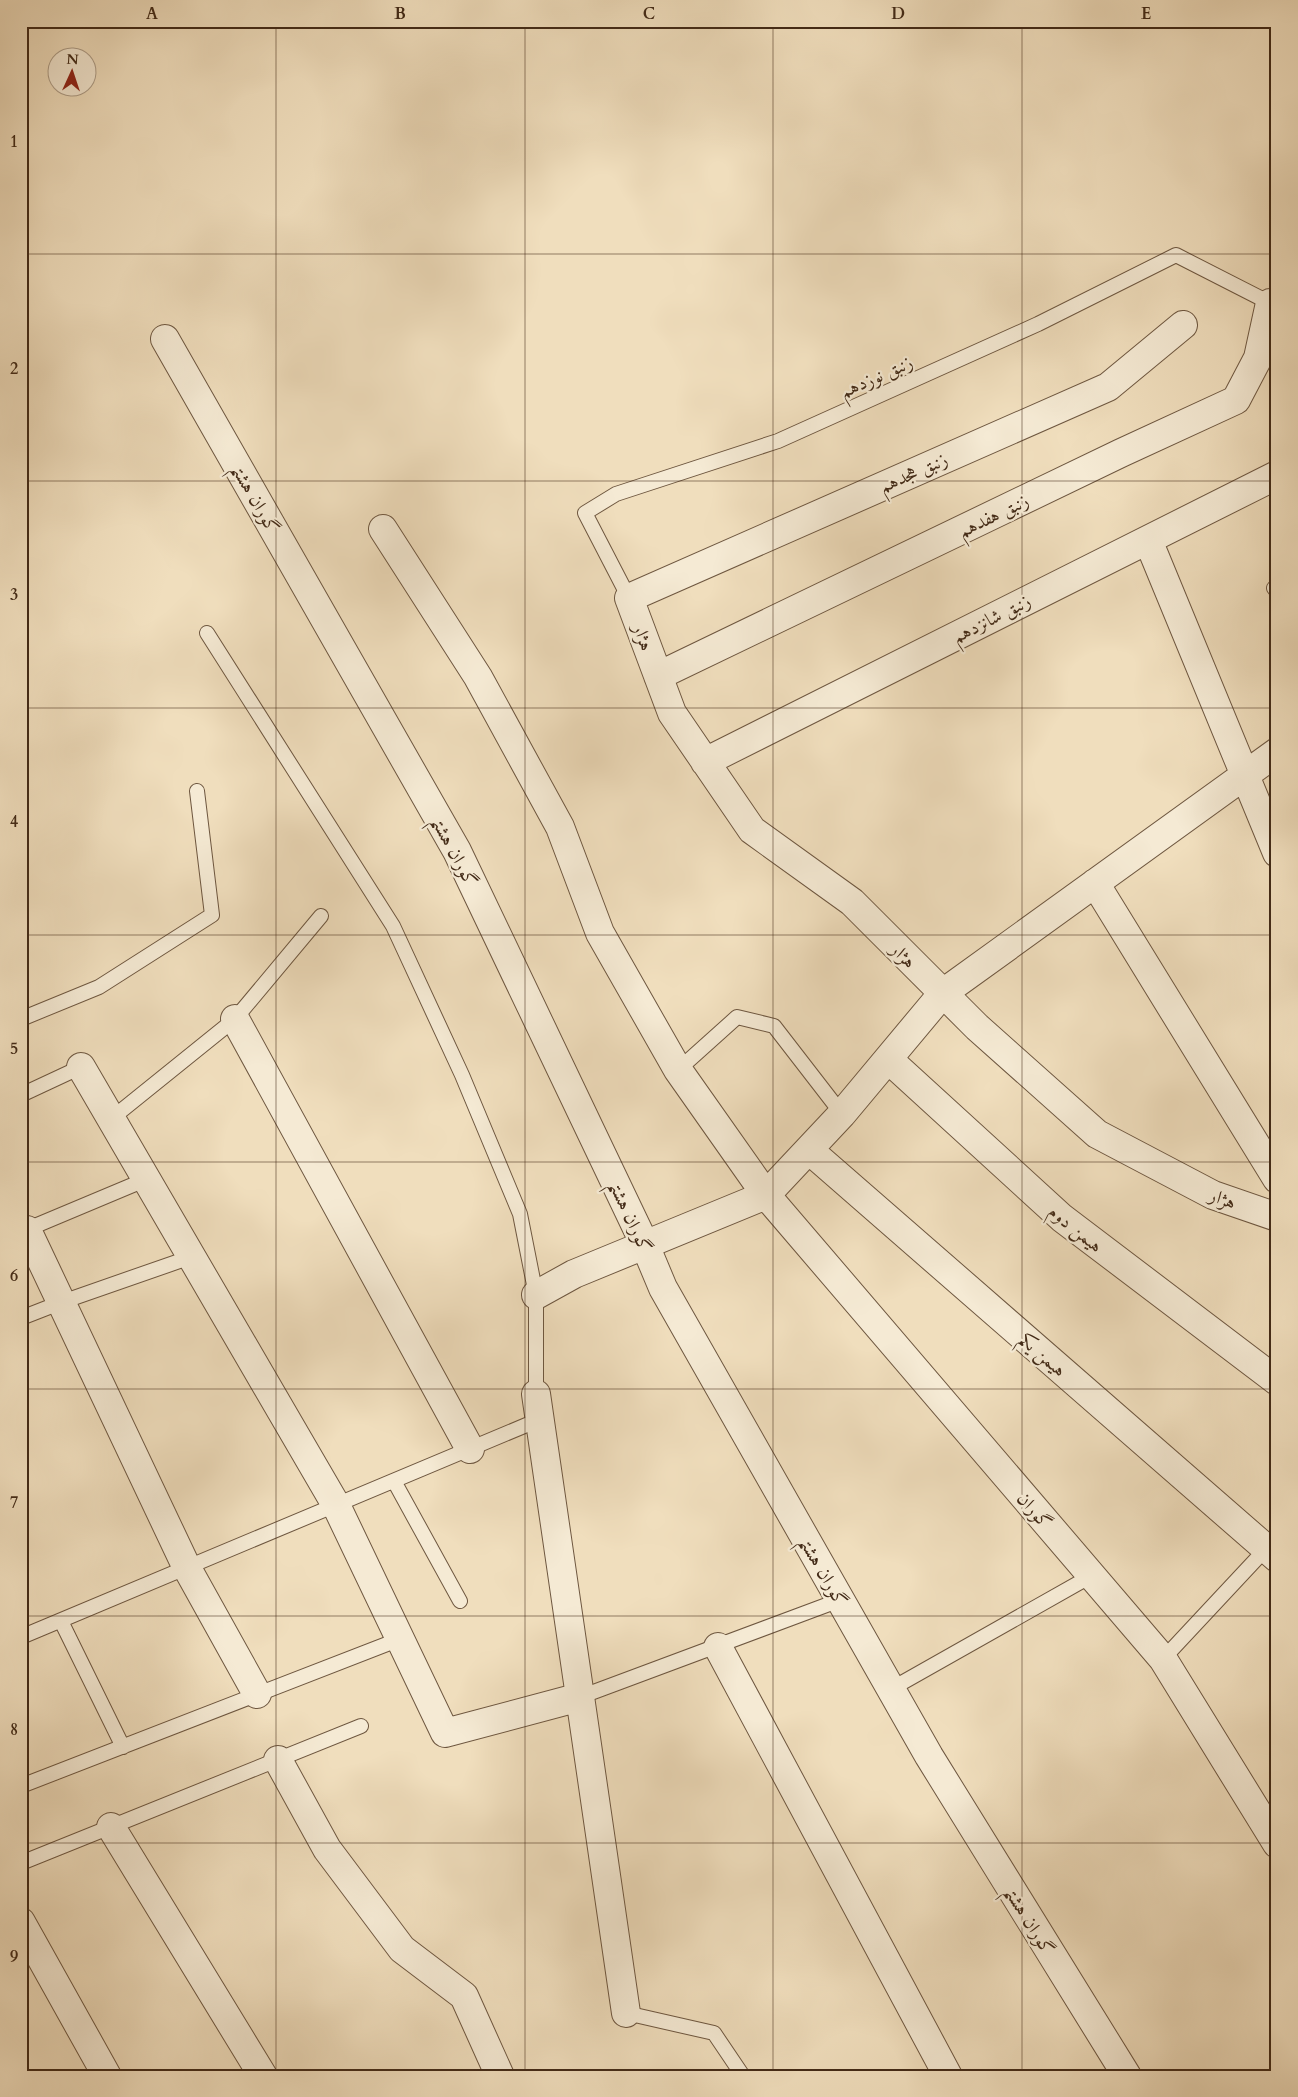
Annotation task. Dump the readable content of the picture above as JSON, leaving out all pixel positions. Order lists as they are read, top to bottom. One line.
{"streets":{"street":["زنبق هجدهم","گوران هشتم","زنبق هفدهم","زنبق شانزدهم","هژار","هیمن دوم","هیمن یکم","گوران"],"lane":["زنبق نوزدهم"]},"crossings":[["زنبق نوزدهم","زنبق هجدهم"],["زنبق نوزدهم","زنبق هفدهم"],["زنبق نوزدهم","هژار"],["زنبق هجدهم","هژار"],["زنبق هفدهم","هژار"],["زنبق شانزدهم","هژار"]],"north":"top","grid":{"columns":["A","B","C","D","E"],"rows":["1","2","3","4","5","6","7","8","9"]}}
